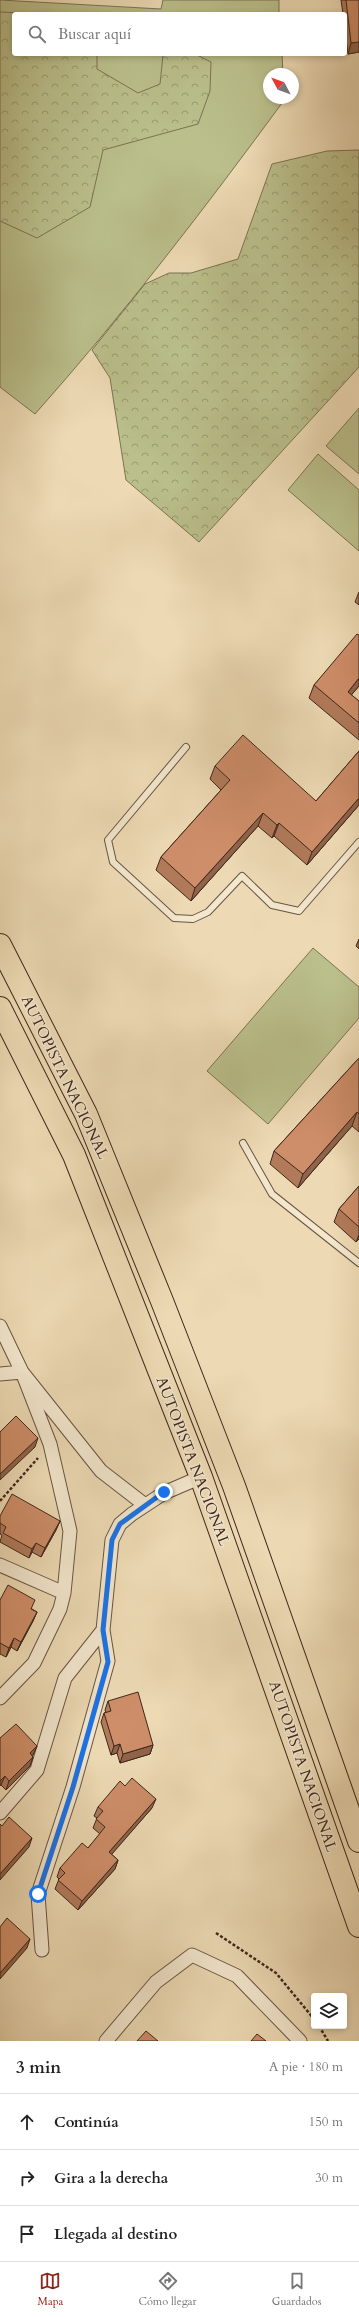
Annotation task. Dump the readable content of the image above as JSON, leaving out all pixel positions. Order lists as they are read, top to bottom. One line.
{"streets":{"highway":["AUTOPISTA NACIONAL"]},"north":"top left","page":{"search":"Buscar aquí","heading":["3 min","A pie · 180 m"],"list":[["Continúa","150 m"],["Gira a la derecha","30 m"],"Llegada al destino"],"nav":["Mapa","Cómo llegar","Guardados"]}}
